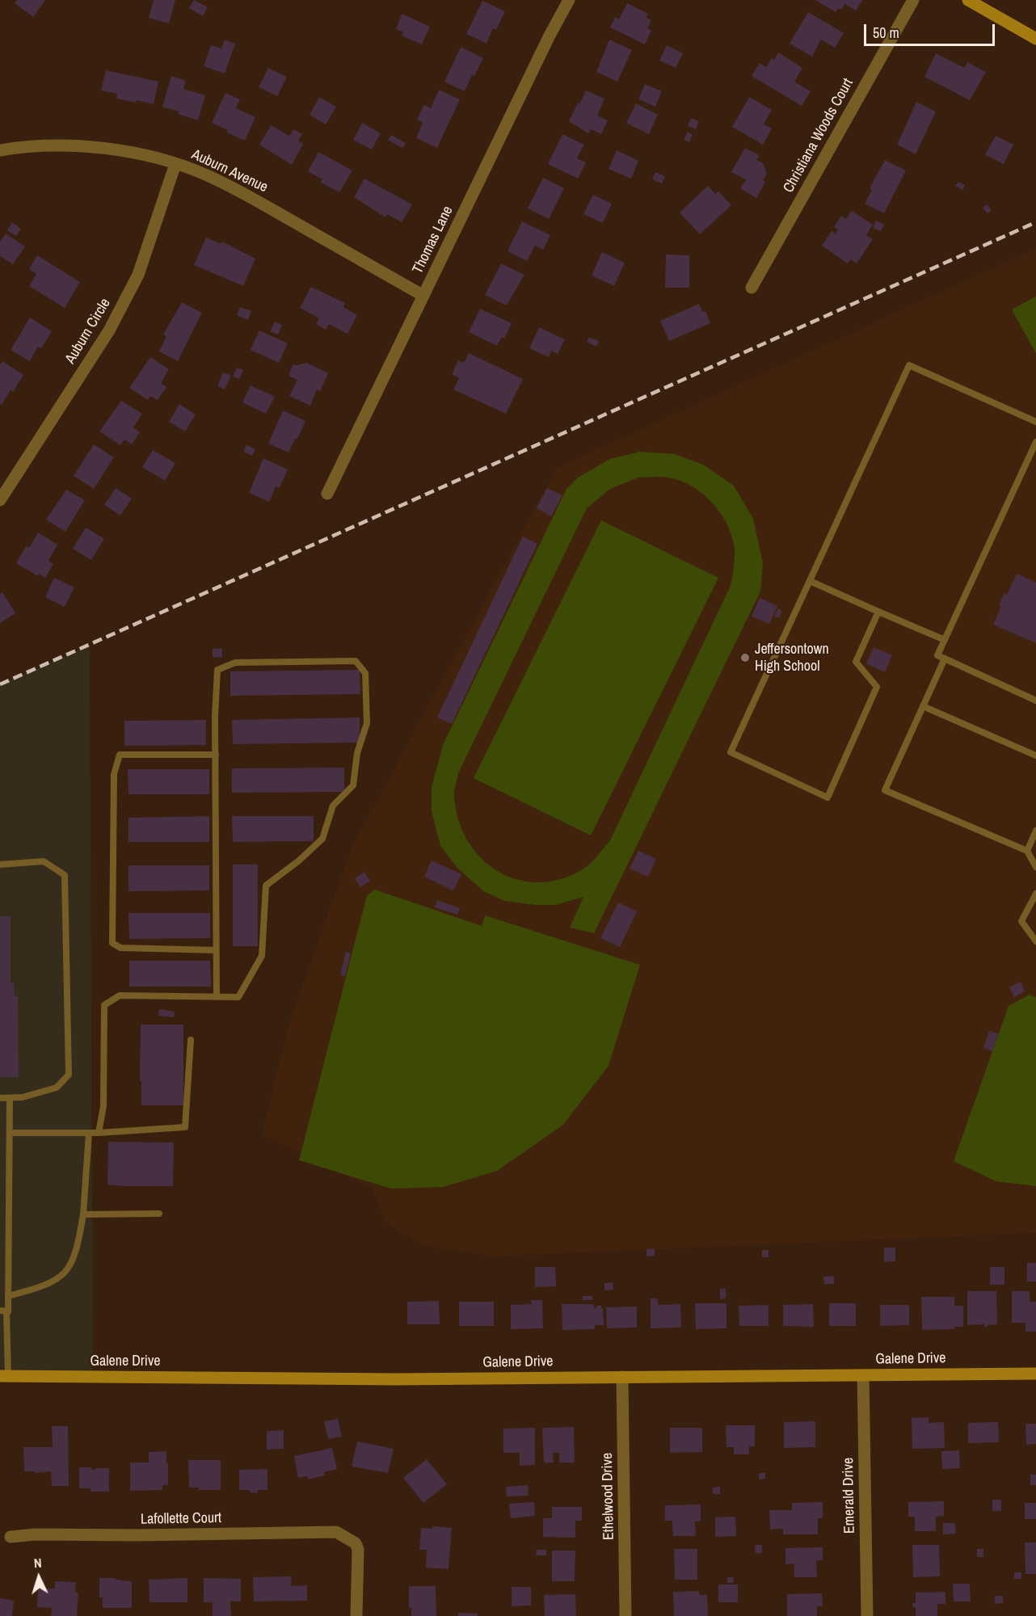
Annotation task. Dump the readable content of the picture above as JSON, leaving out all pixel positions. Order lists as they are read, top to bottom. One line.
{"streets":{"street":["Christiana Woods Court","Auburn Avenue","Thomas Lane","Auburn Circle","Galene Drive","Emerald Drive","Ethelwood Drive","Lafollette Court"]},"crossings":[["Auburn Avenue","Thomas Lane"],["Auburn Avenue","Auburn Circle"],["Galene Drive","Emerald Drive"],["Galene Drive","Ethelwood Drive"]],"places":["Jeffersontown High School"],"scale_bar":"50 m","north":"top"}
